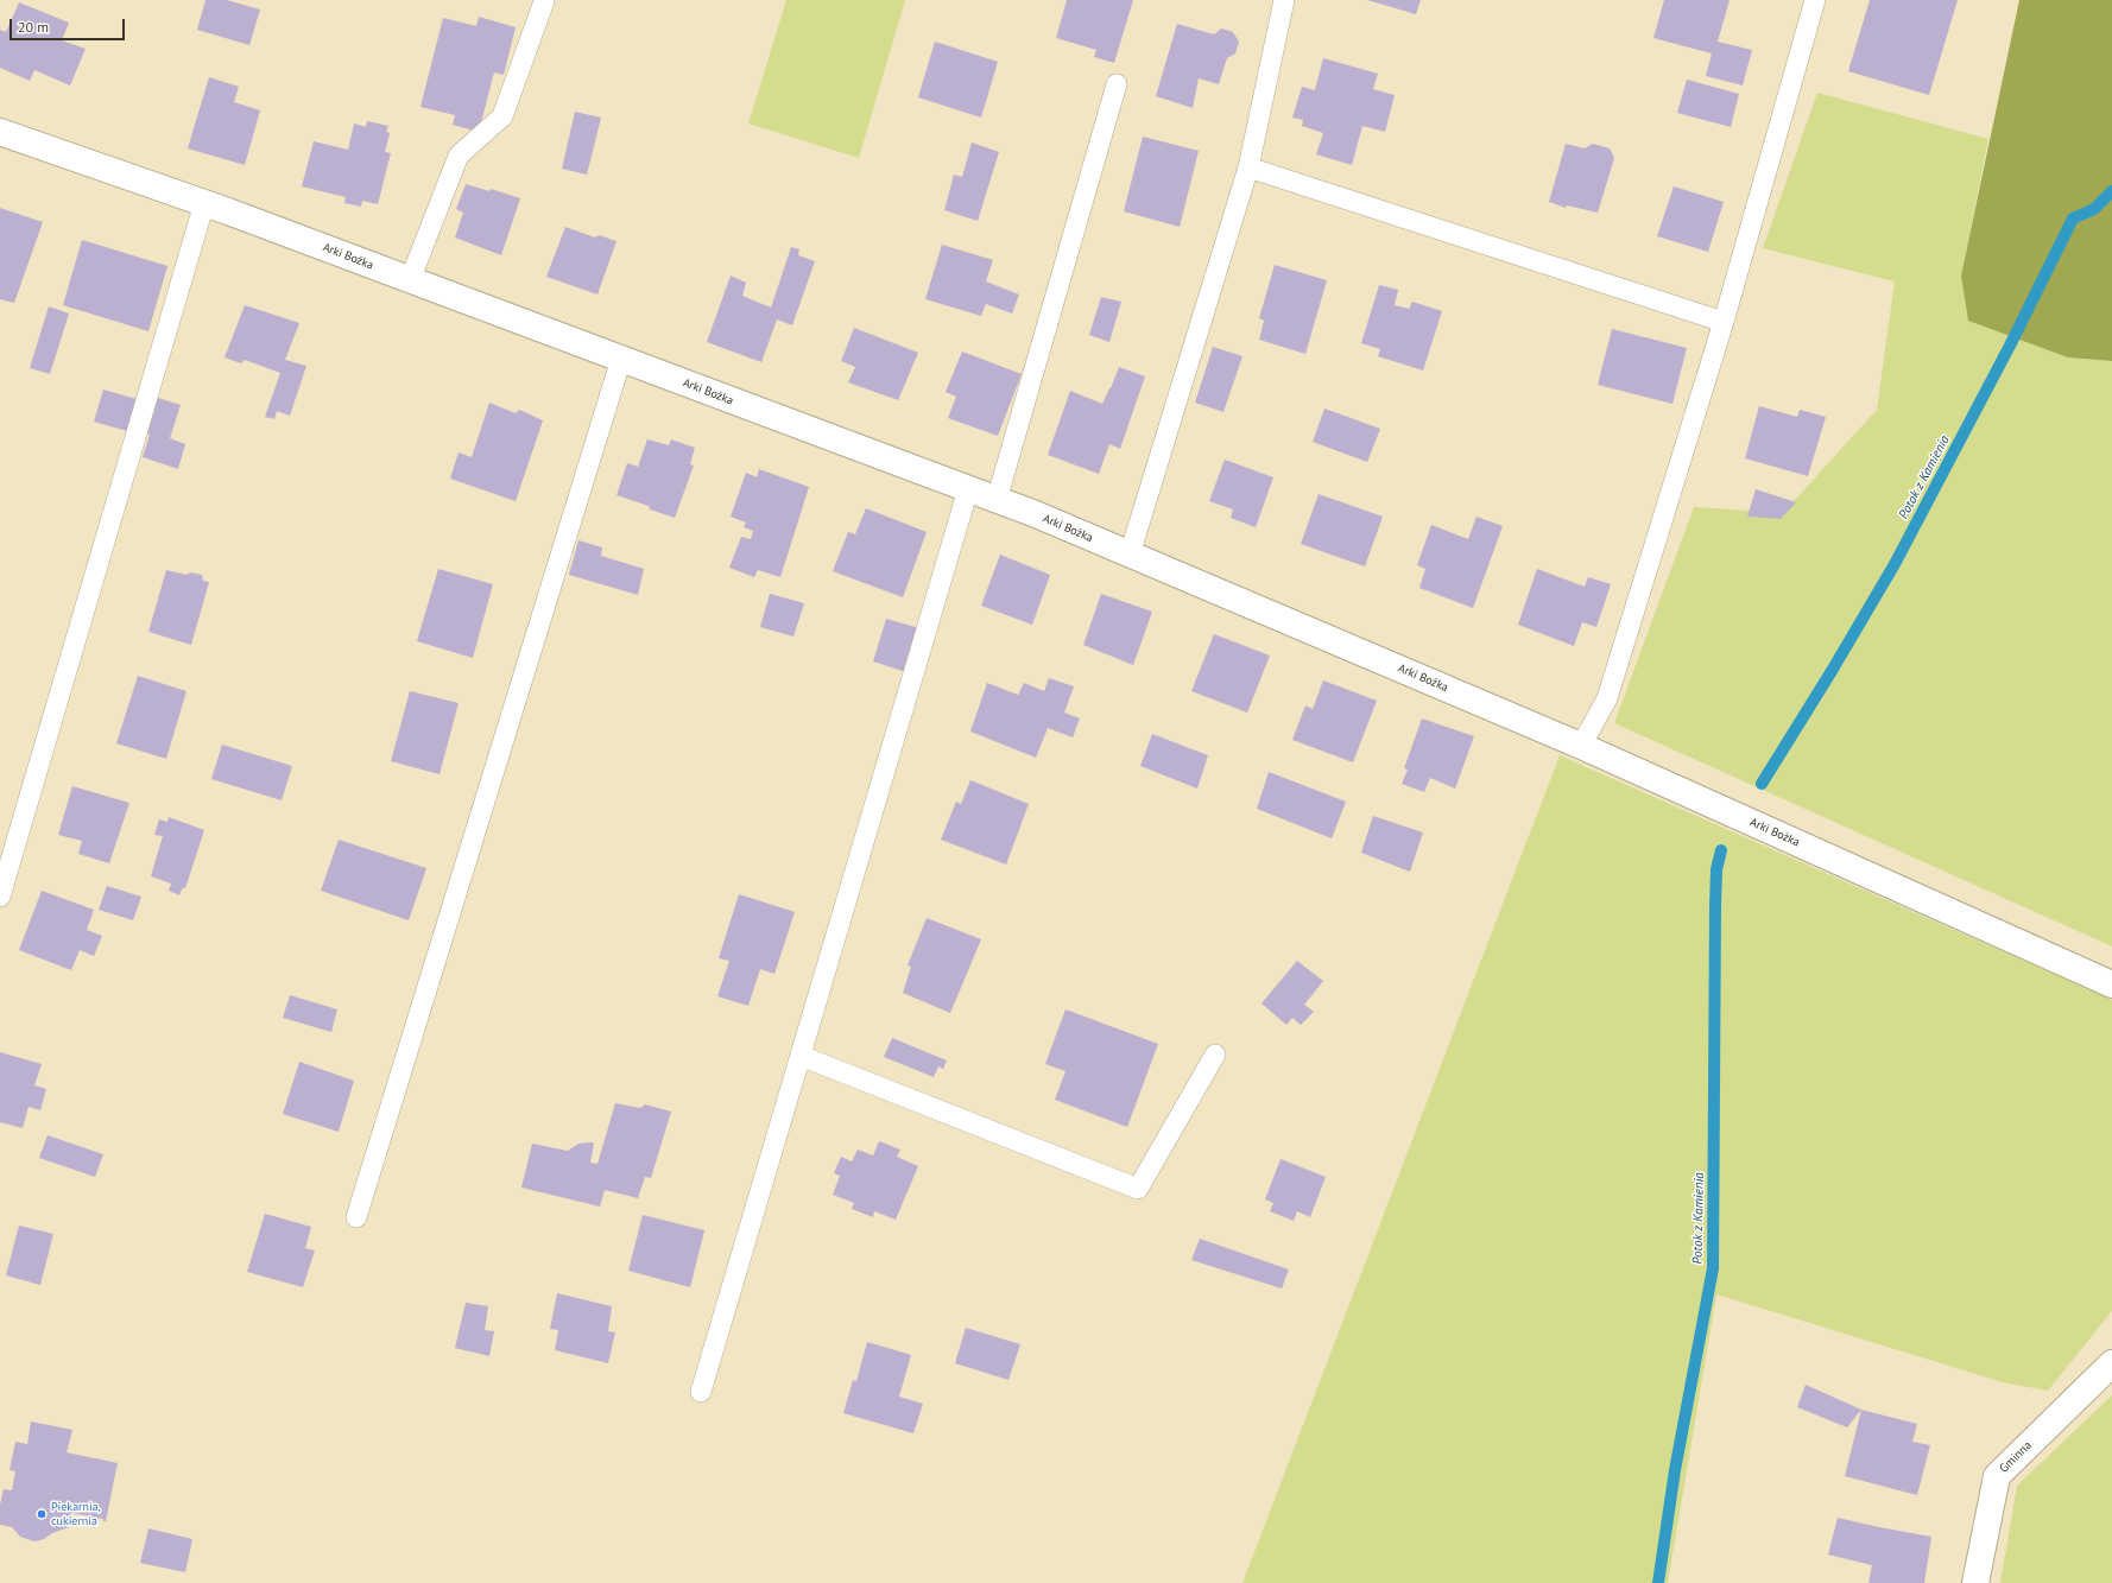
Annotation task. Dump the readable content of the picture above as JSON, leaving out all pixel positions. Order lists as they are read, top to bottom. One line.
{"streets":{"street":["Arki Bożka","Gminna"]},"water":["Potok z Kamienia"],"places":["Piekarnia, cukiernia"],"scale_bar":"20 m"}
